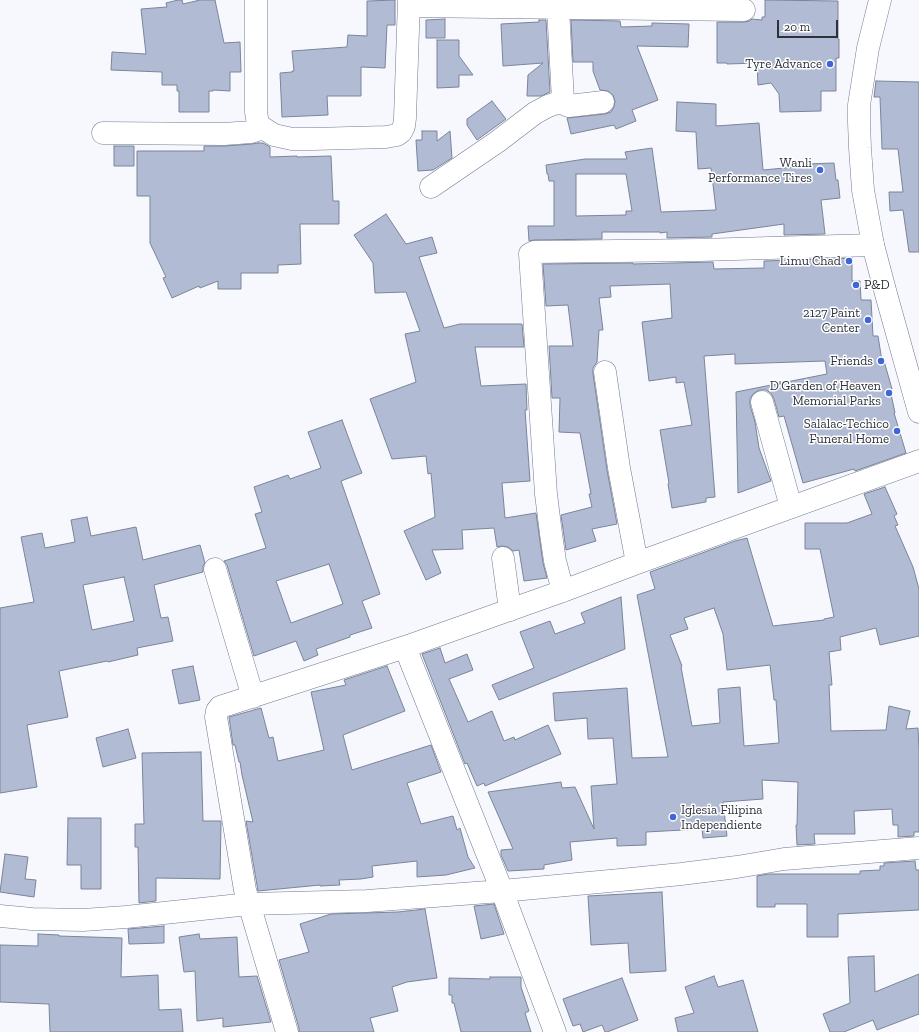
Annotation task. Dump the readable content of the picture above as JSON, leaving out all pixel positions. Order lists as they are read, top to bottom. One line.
{"places":["Tyre Advance","Wanli Performance Tires","Limu Chad","P&D","2127 Paint Center","Friends","D'Garden of Heaven Memorial Parks","Salalac-Techico Funeral Home","Iglesia Filipina Independiente"],"scale_bar":"20 m"}
